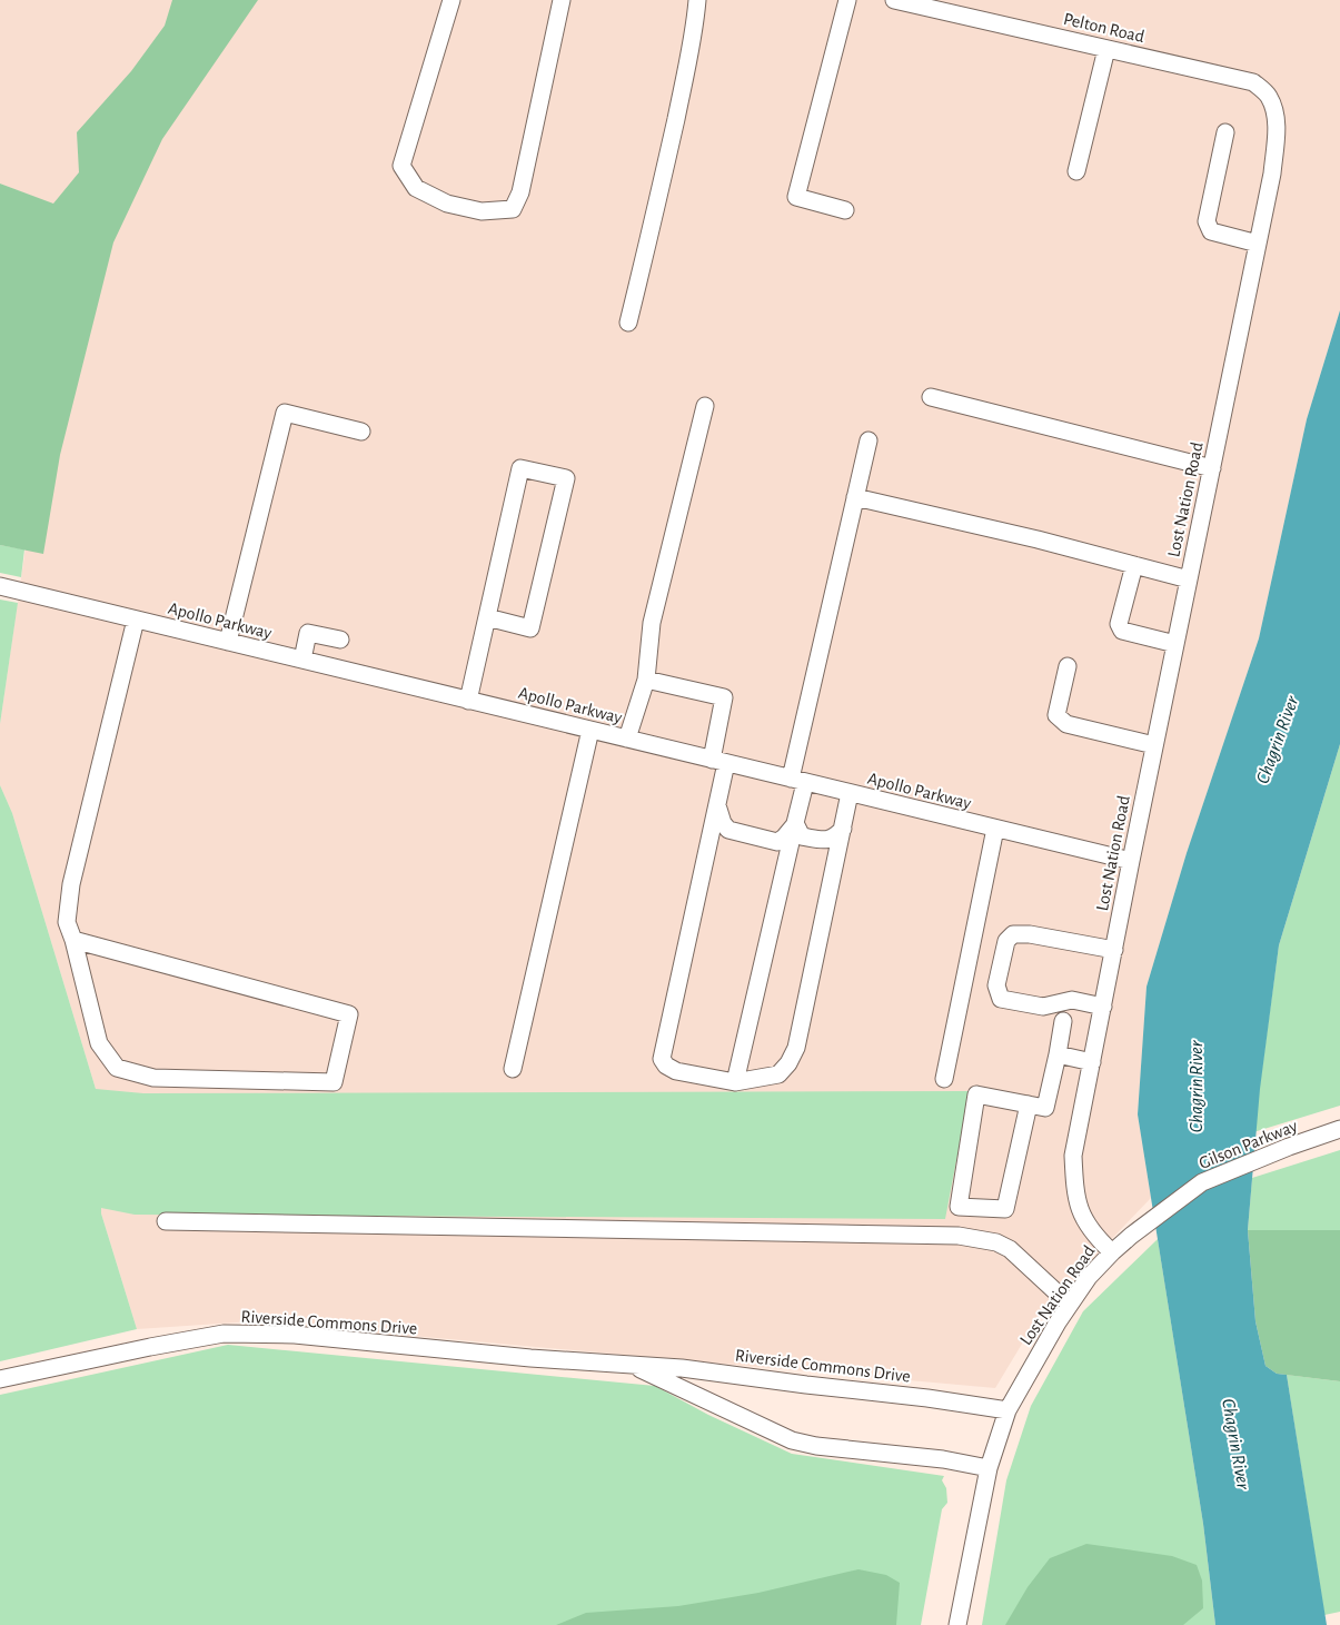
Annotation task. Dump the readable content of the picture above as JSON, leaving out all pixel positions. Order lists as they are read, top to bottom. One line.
{"streets":{"street":["Pelton Road","Lost Nation Road","Apollo Parkway","Gilson Parkway","Riverside Commons Drive"]},"crossings":[["Pelton Road","Lost Nation Road"],["Lost Nation Road","Apollo Parkway"],["Lost Nation Road","Gilson Parkway"],["Lost Nation Road","Riverside Commons Drive"]],"water":["Chagrin River"]}
